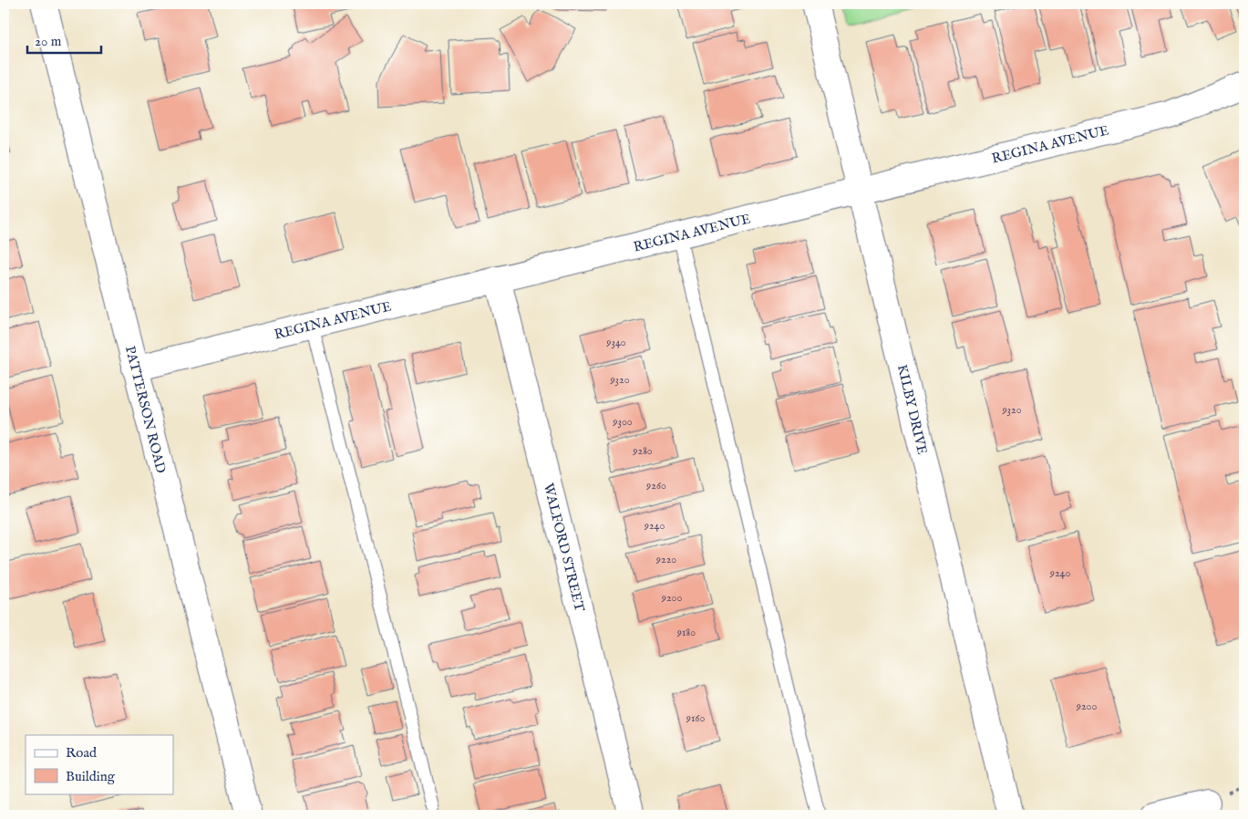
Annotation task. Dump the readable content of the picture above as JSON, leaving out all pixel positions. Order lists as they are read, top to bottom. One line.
{"streets":{"street":["REGINA AVENUE","PATTERSON ROAD","KILBY DRIVE","WALFORD STREET"]},"crossings":[["REGINA AVENUE","PATTERSON ROAD"],["REGINA AVENUE","KILBY DRIVE"],["REGINA AVENUE","WALFORD STREET"]],"house_numbers":["9340","9320","9320","9300","9280","9260","9240","9220","9240","9200","9180","9200","9160"],"legend":["Road","Building"],"scale_bar":"20 m"}
